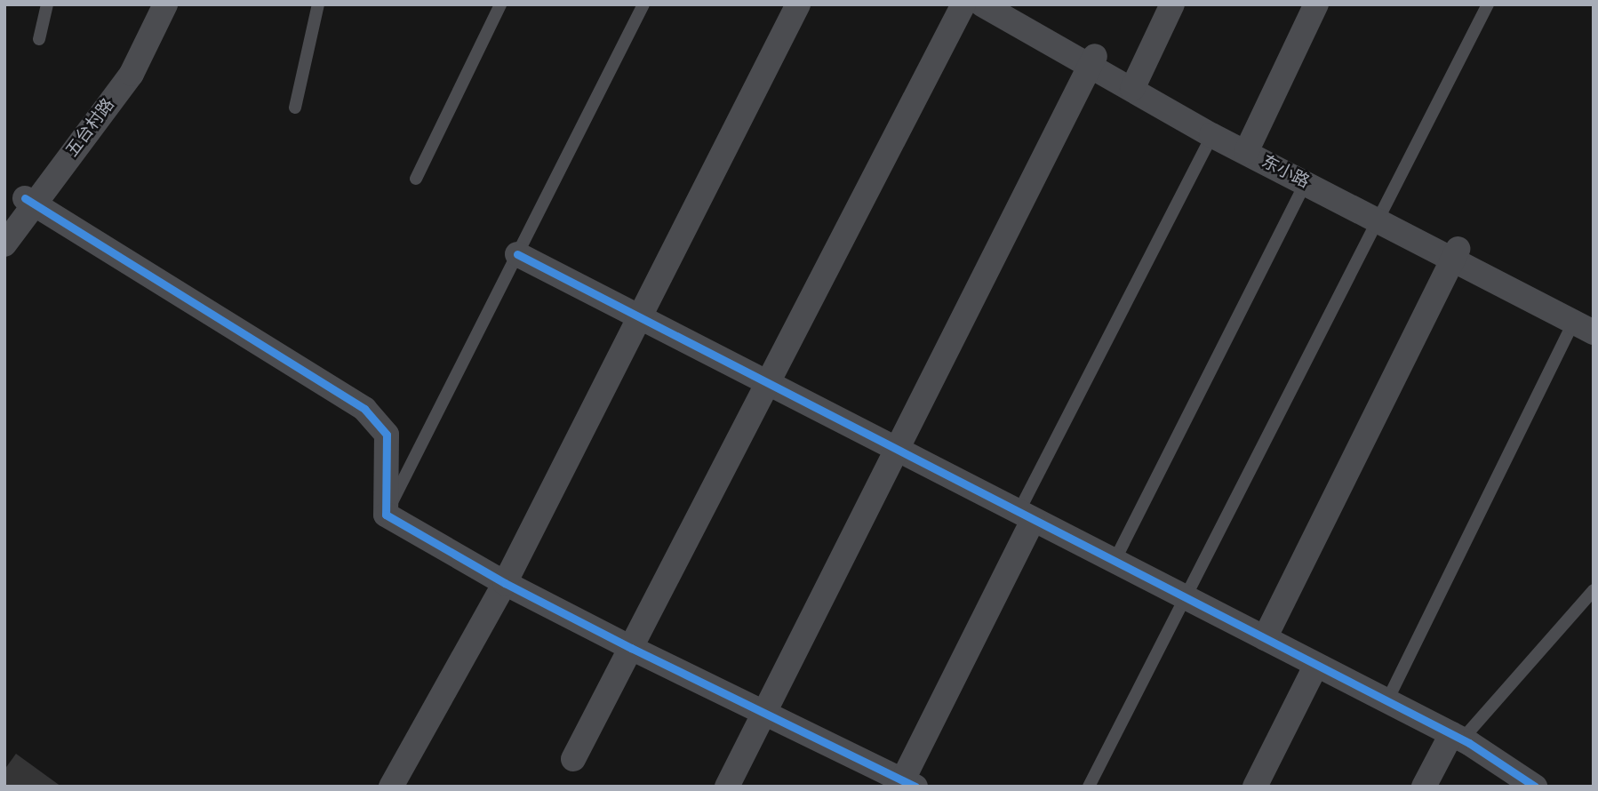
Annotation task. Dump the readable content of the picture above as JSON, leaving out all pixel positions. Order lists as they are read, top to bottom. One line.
{"streets":{"street":["五台村路","东小路"]}}
